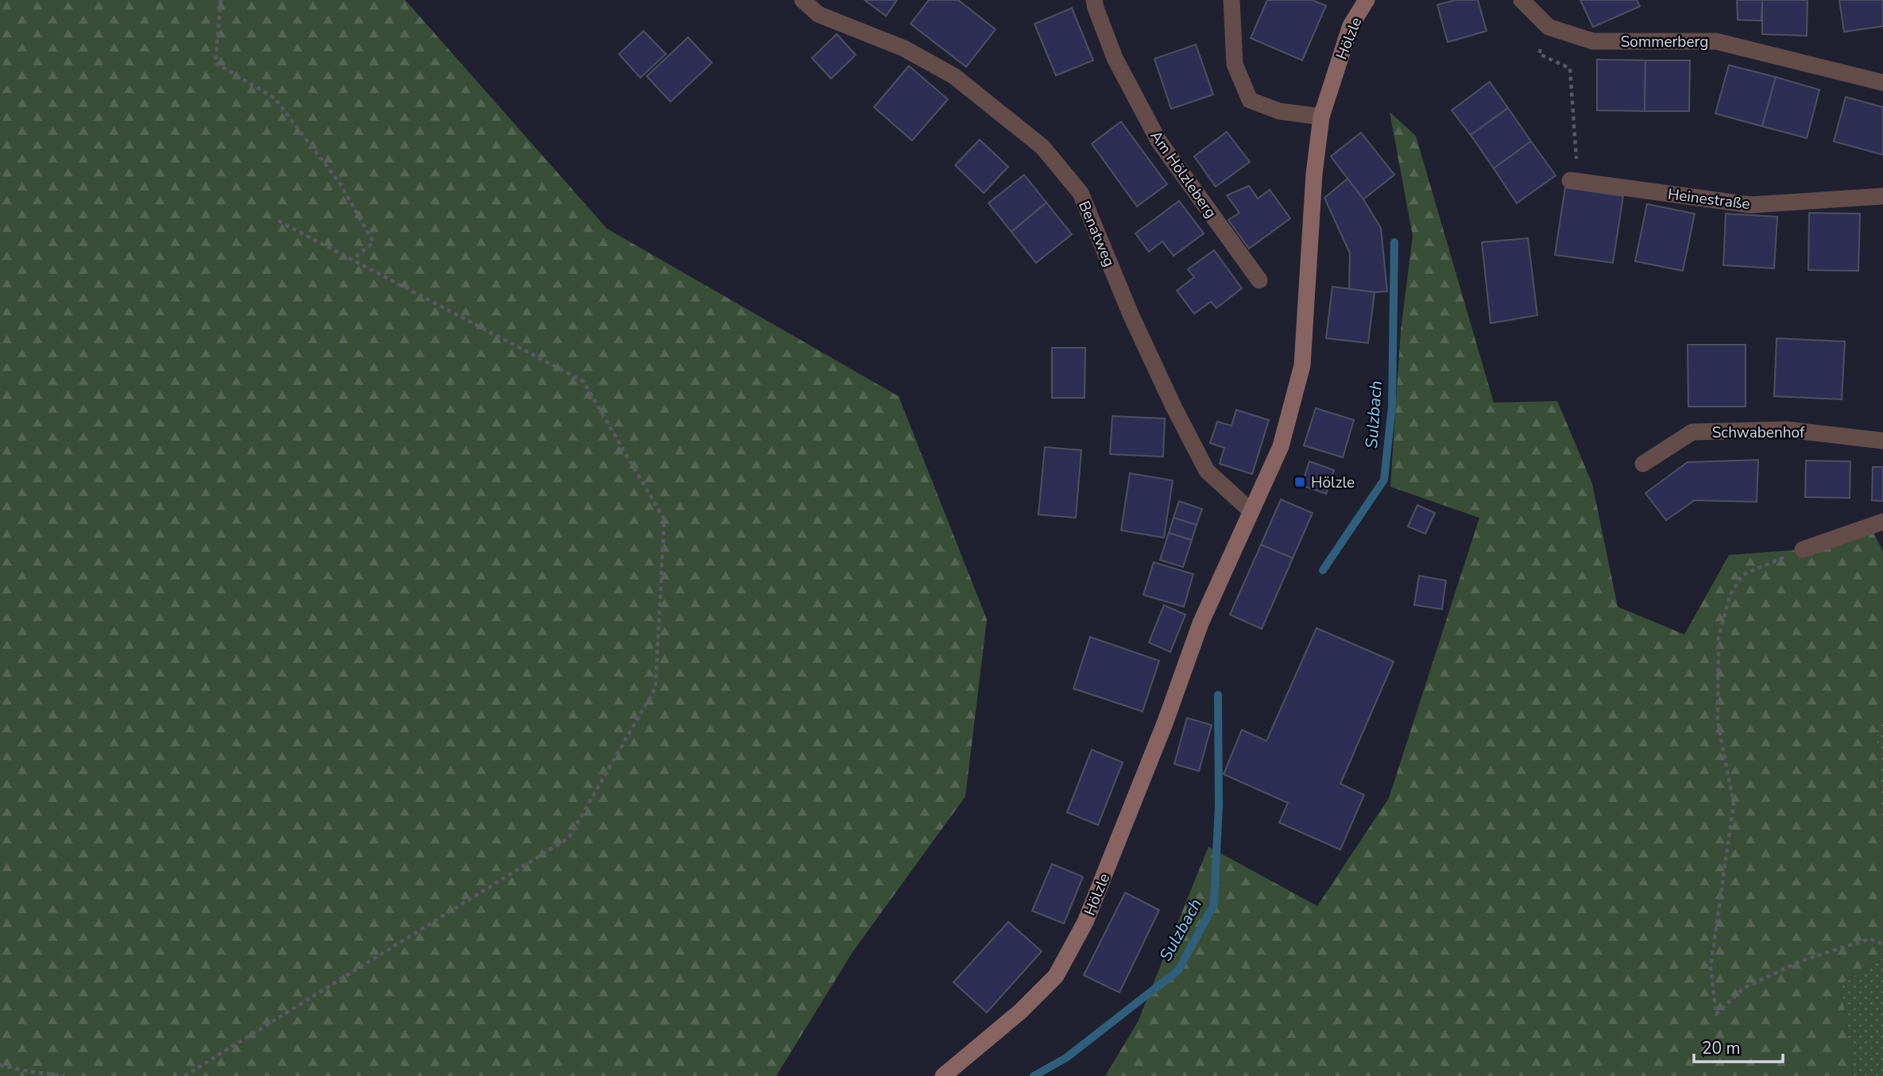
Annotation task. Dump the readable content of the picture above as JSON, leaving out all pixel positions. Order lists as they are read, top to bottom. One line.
{"streets":{"street":["Hölzle","Sommerberg","Am Hölzleberg","Heinestraße","Benatweg","Schwabenhof"]},"crossings":[["Hölzle","Benatweg"]],"water":["Sulzbach"],"places":{"transit":["Hölzle"]},"scale_bar":"20 m"}
